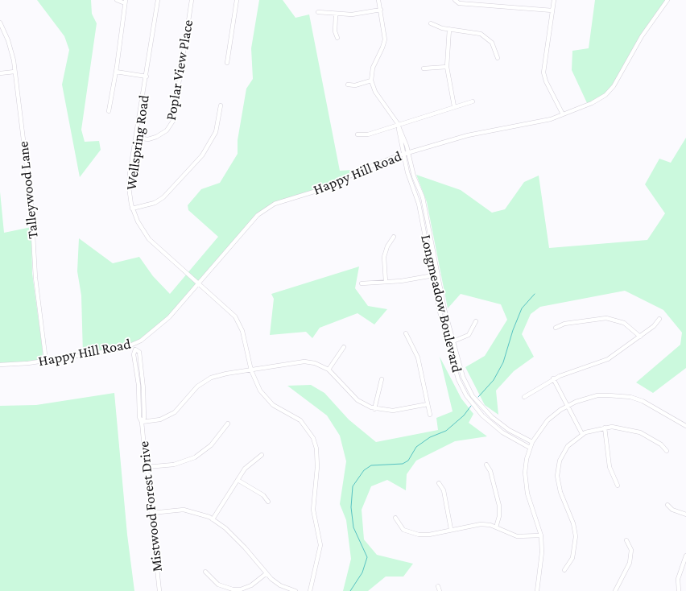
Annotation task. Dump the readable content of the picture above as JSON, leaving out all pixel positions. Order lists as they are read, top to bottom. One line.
{"streets":{"street":["Poplar View Place","Wellspring Road","Happy Hill Road","Talleywood Lane","Longmeadow Boulevard","Mistwood Forest Drive"]},"crossings":[["Poplar View Place","Wellspring Road"],["Wellspring Road","Happy Hill Road"],["Happy Hill Road","Talleywood Lane"],["Happy Hill Road","Longmeadow Boulevard"],["Happy Hill Road","Mistwood Forest Drive"]]}
